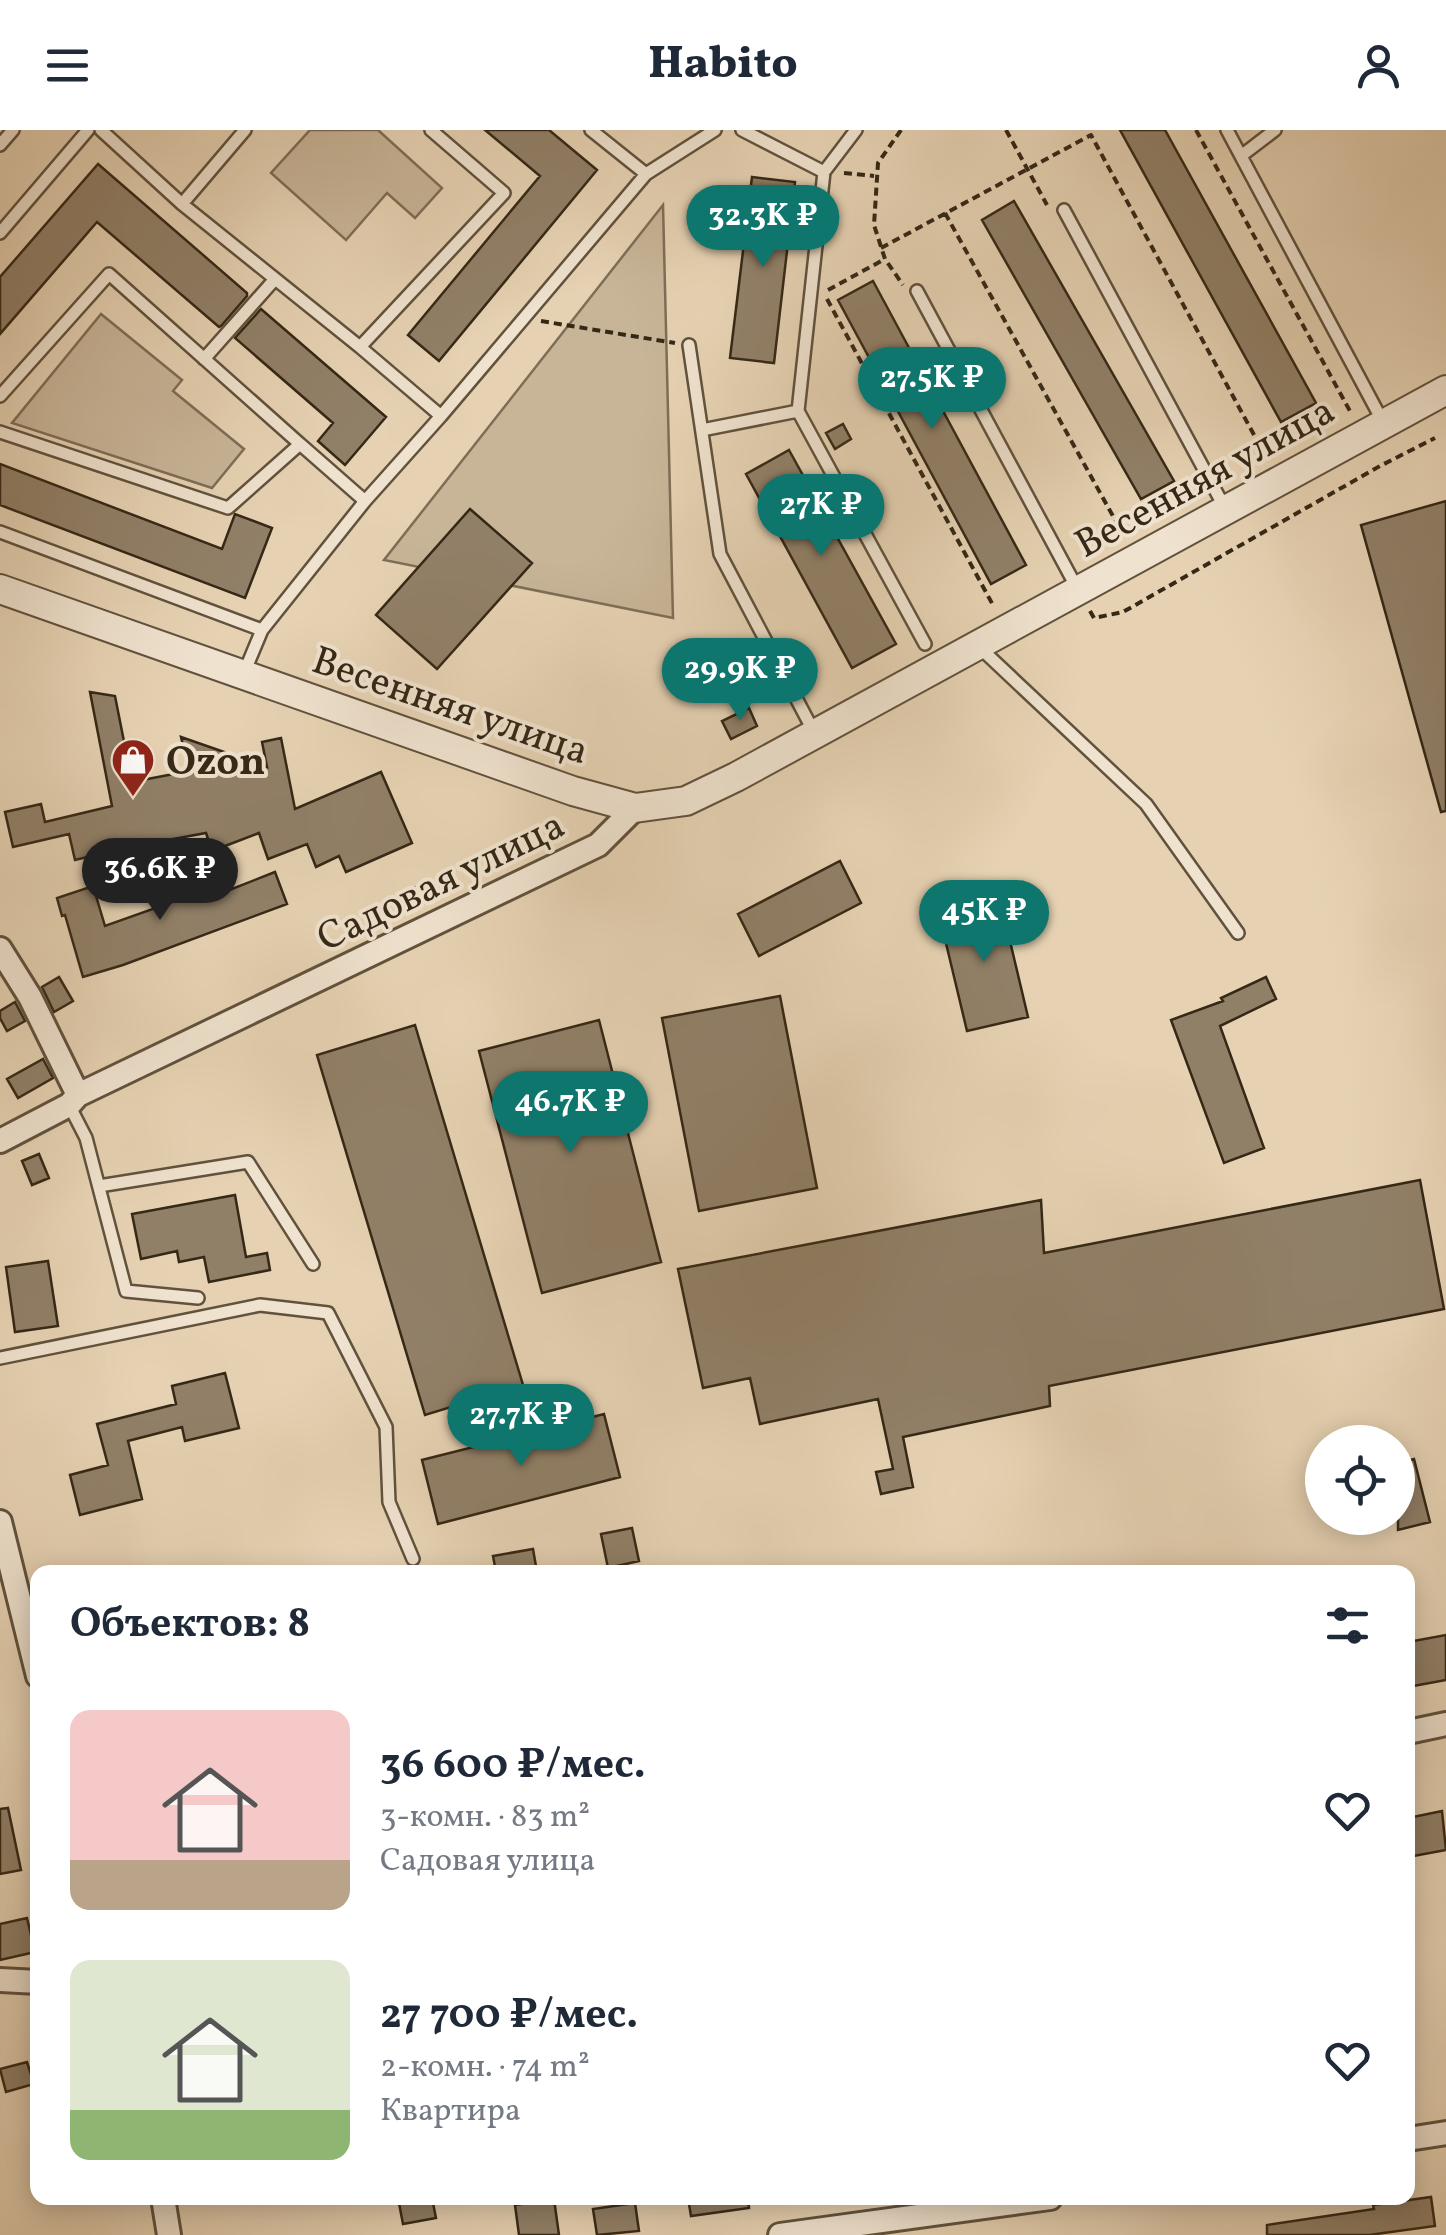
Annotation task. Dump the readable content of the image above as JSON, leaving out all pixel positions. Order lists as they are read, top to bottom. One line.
{"streets":{"street":["Весенняя улица","Садовая улица"]},"crossings":[["Весенняя улица","Садовая улица"]],"places":{"shop":["Ozon"]},"page":{"header":"Habito","price":["32.3K ₽","27.5K ₽","27K ₽","29.9K ₽","36.6K ₽","45K ₽","46.7K ₽","27.7K ₽"],"heading":"Объектов: 8","list":[{"name":"36 600 ₽/мес.","note":"3-комн. · 83 m² · Садовая улица"},{"name":"27 700 ₽/мес.","note":"2-комн. · 74 m² · Квартира"}]}}
